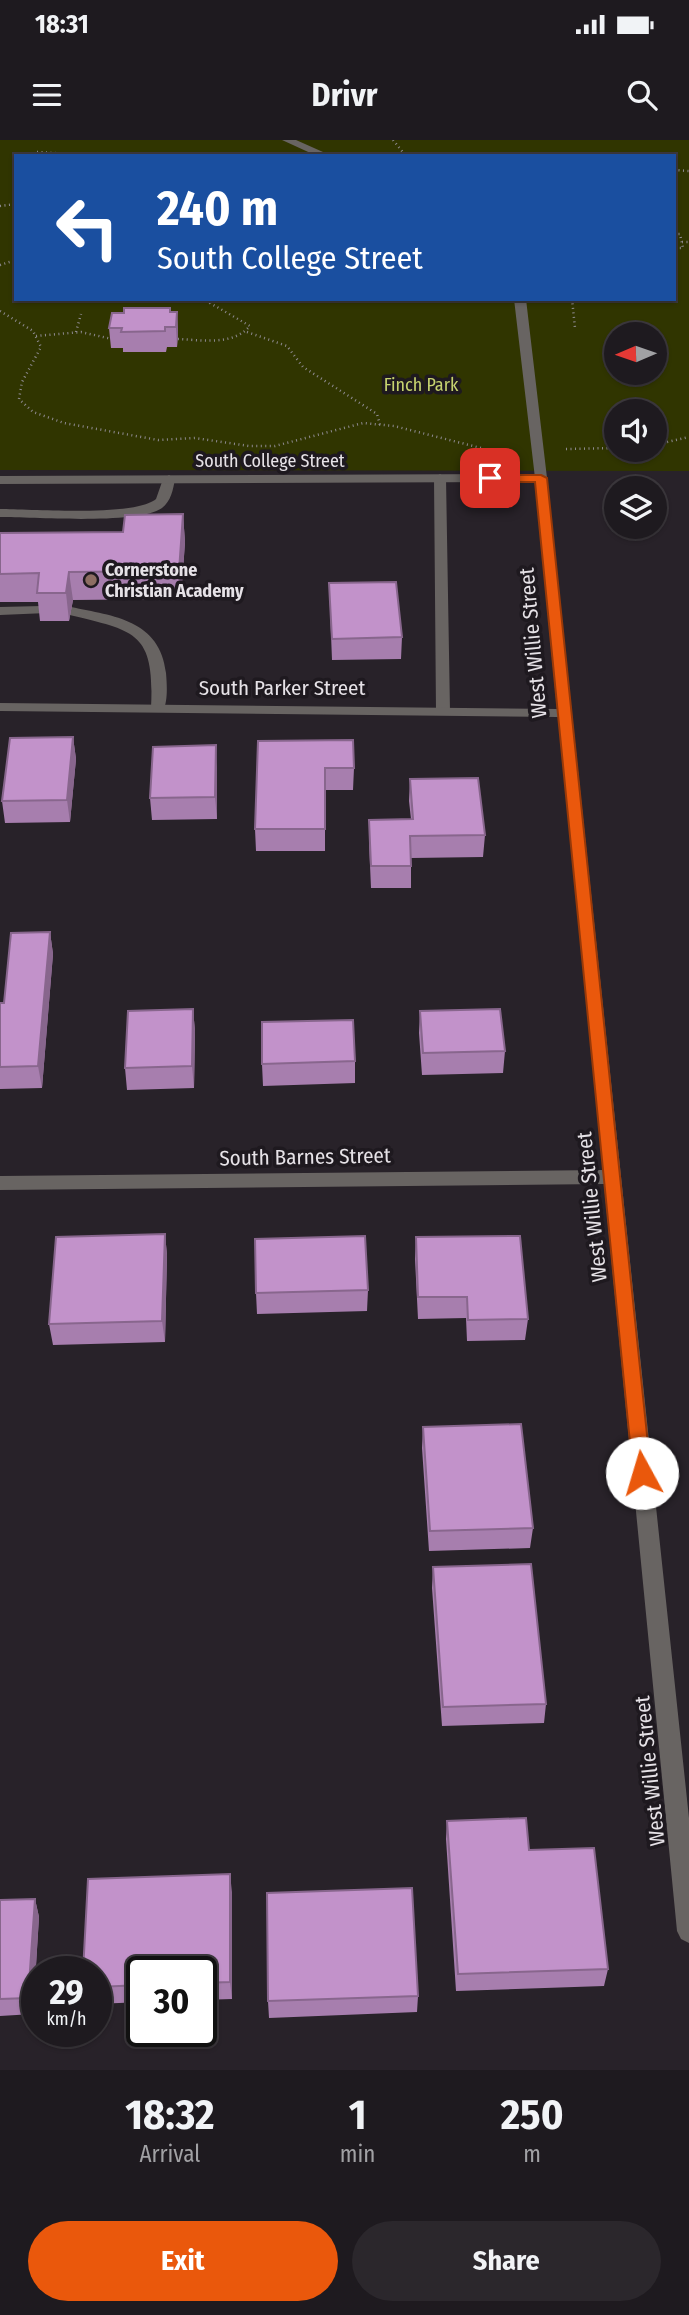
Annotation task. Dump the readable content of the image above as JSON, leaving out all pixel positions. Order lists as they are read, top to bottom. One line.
{"streets":{"street":["South College Street","West Willie Street","South Parker Street","South Barnes Street"]},"crossings":[["South College Street","West Willie Street"],["West Willie Street","South Parker Street"],["West Willie Street","South Barnes Street"]],"parks":["Finch Park"],"places":["Cornerstone Christian Academy"],"north":"left","page":{"status":"18:31","header":"Drivr","turn":["240 m","South College Street"],"speed":"29 km/h","limit":"30","eta":["18:32","Arrival","1","min","250","m"],"buttons":["Exit","Share"]}}
